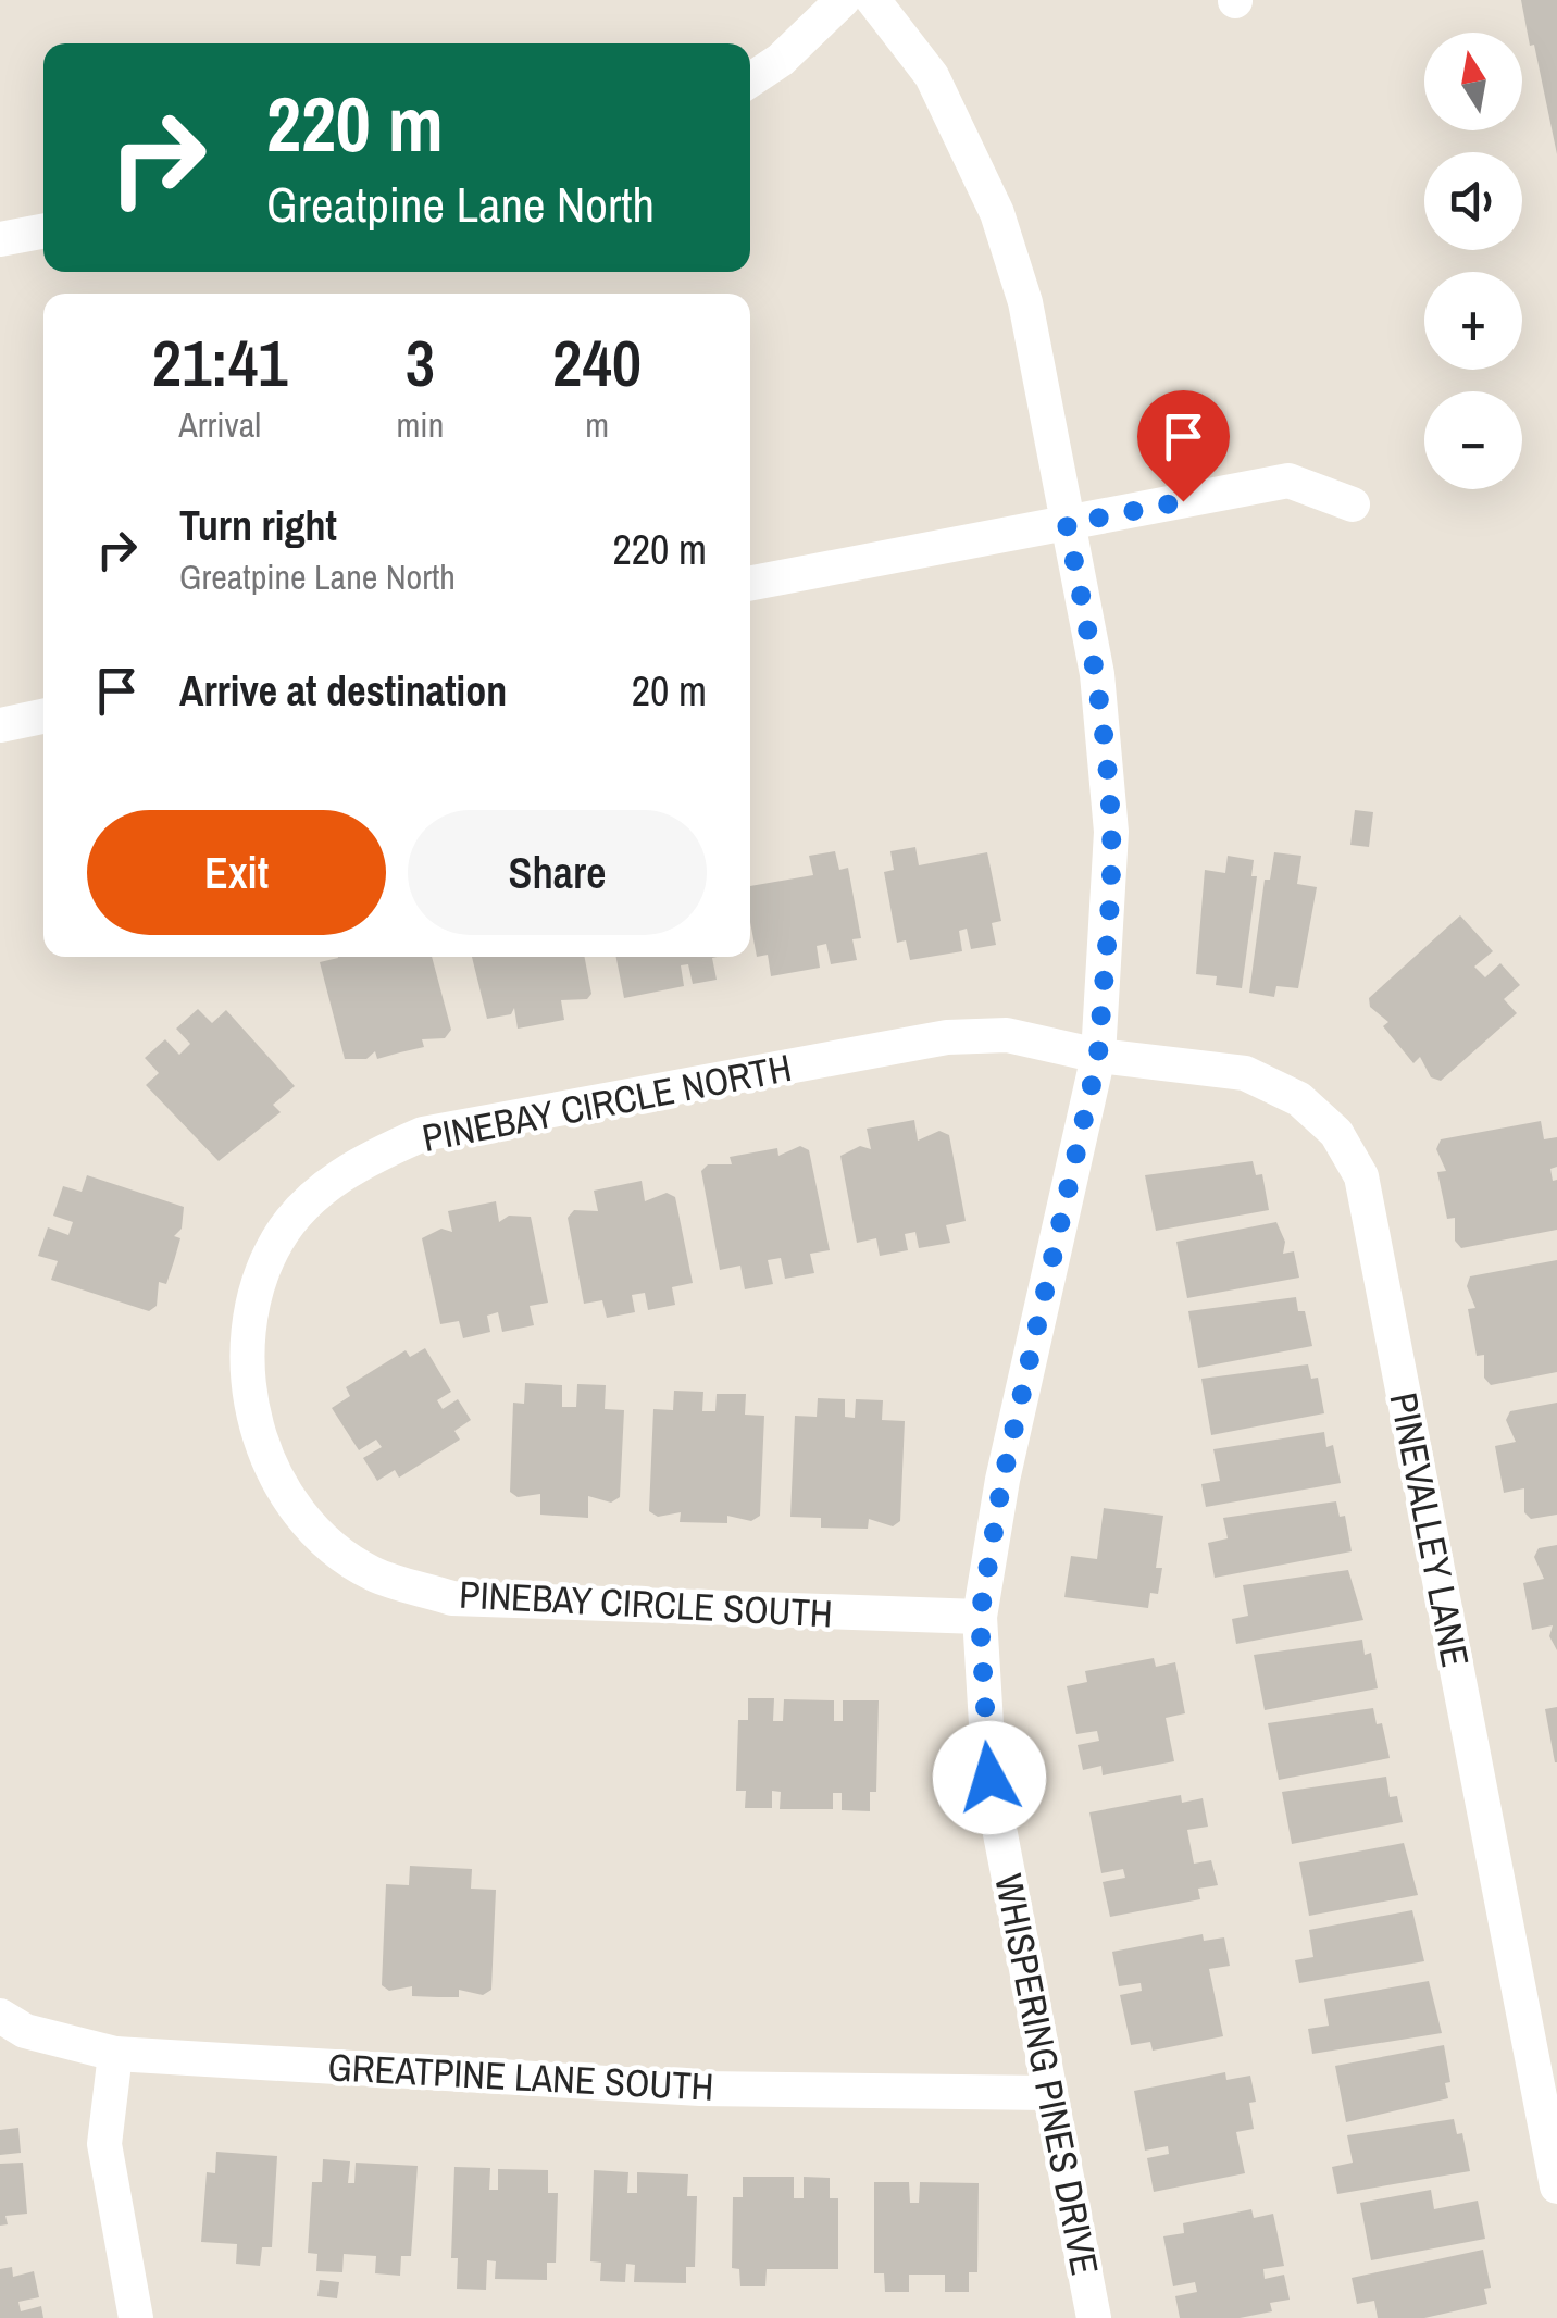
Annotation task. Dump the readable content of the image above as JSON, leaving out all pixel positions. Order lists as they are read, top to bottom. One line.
{"streets":{"street":["PINEBAY CIRCLE NORTH","PINEVALLEY LANE","PINEBAY CIRCLE SOUTH","WHISPERING PINES DRIVE","GREATPINE LANE SOUTH"]},"crossings":[["PINEBAY CIRCLE NORTH","PINEVALLEY LANE"],["PINEBAY CIRCLE NORTH","PINEBAY CIRCLE SOUTH"],["PINEBAY CIRCLE NORTH","WHISPERING PINES DRIVE"],["PINEVALLEY LANE","WHISPERING PINES DRIVE"],["PINEBAY CIRCLE SOUTH","WHISPERING PINES DRIVE"],["WHISPERING PINES DRIVE","GREATPINE LANE SOUTH"]],"north":"top","page":{"map_buttons":["+","−"],"turn":["220 m","Greatpine Lane North"],"eta":["21:41","Arrival","3","min","240","m"],"list":[{"name":"Turn right","note":"Greatpine Lane North","value":"220 m"},{"name":"Arrive at destination","value":"20 m"}],"buttons":["Exit","Share"]}}
